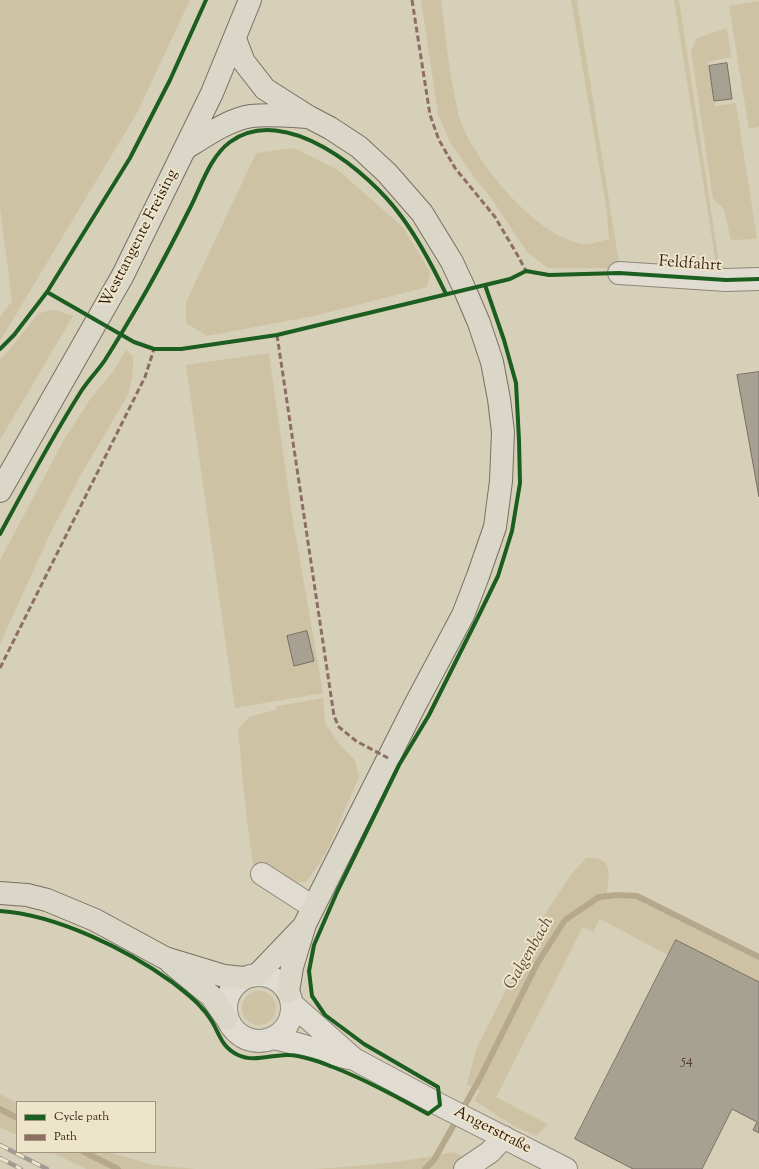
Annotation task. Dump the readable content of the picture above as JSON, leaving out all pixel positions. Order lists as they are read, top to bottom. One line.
{"streets":{"main road":["Westtangente Freising"],"street":["Feldfahrt","Angerstraße"]},"water":["Galgenbach"],"house_numbers":["54"],"legend":["Cycle path","Path"]}
